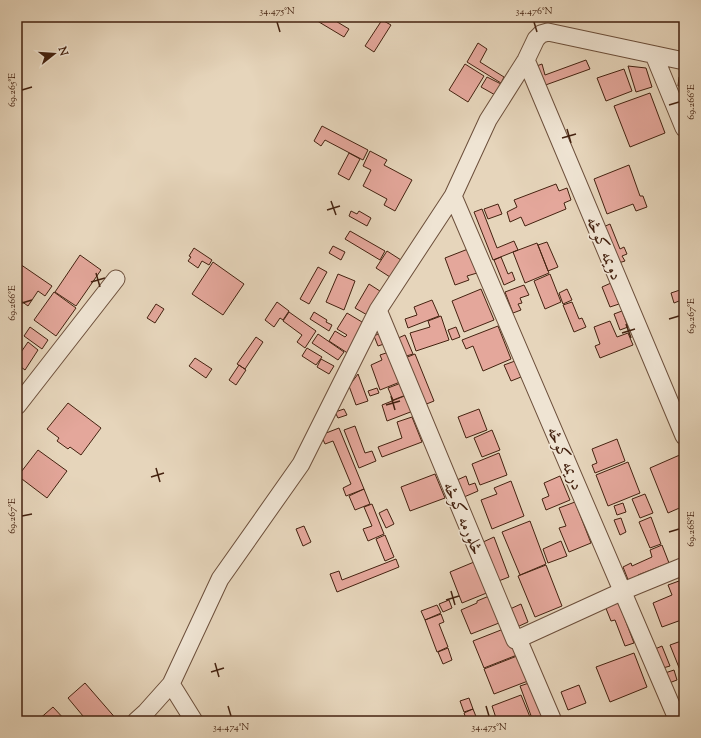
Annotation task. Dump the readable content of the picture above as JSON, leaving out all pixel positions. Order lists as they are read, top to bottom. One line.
{"streets":{"street":["دویمه کوڅه","دریمه کوڅه","څلورمه کوڅه"]},"north":"right","coordinates":["34.475°N","34.476°N","69.265°E","69.266°E","69.267°E","69.268°E","34.474°N"]}
